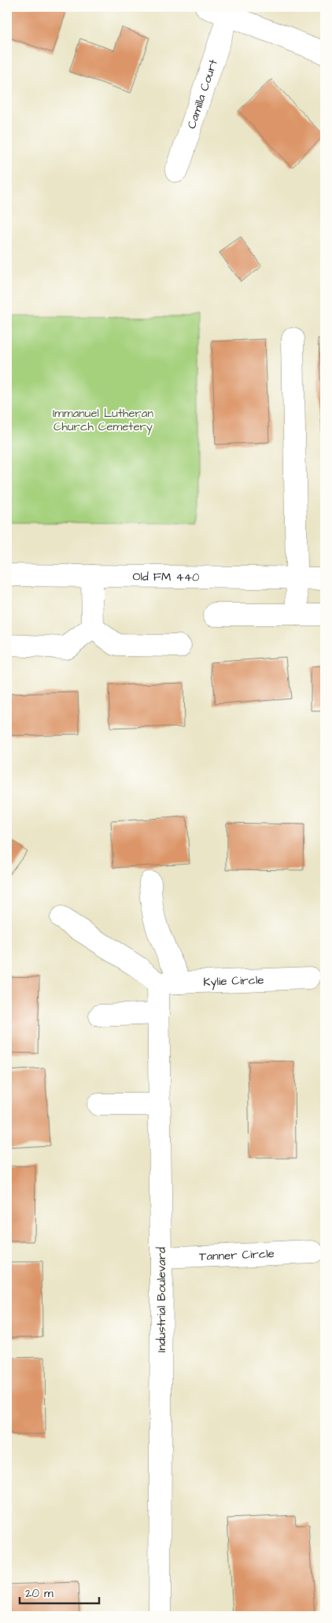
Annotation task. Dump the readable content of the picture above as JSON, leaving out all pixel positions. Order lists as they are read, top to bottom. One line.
{"streets":{"street":["Camilla Court","Old FM 440","Kylie Circle","Tanner Circle","Industrial Boulevard"]},"crossings":[["Kylie Circle","Industrial Boulevard"],["Tanner Circle","Industrial Boulevard"]],"parks":["Immanuel Lutheran Church Cemetery"],"scale_bar":"20 m"}
